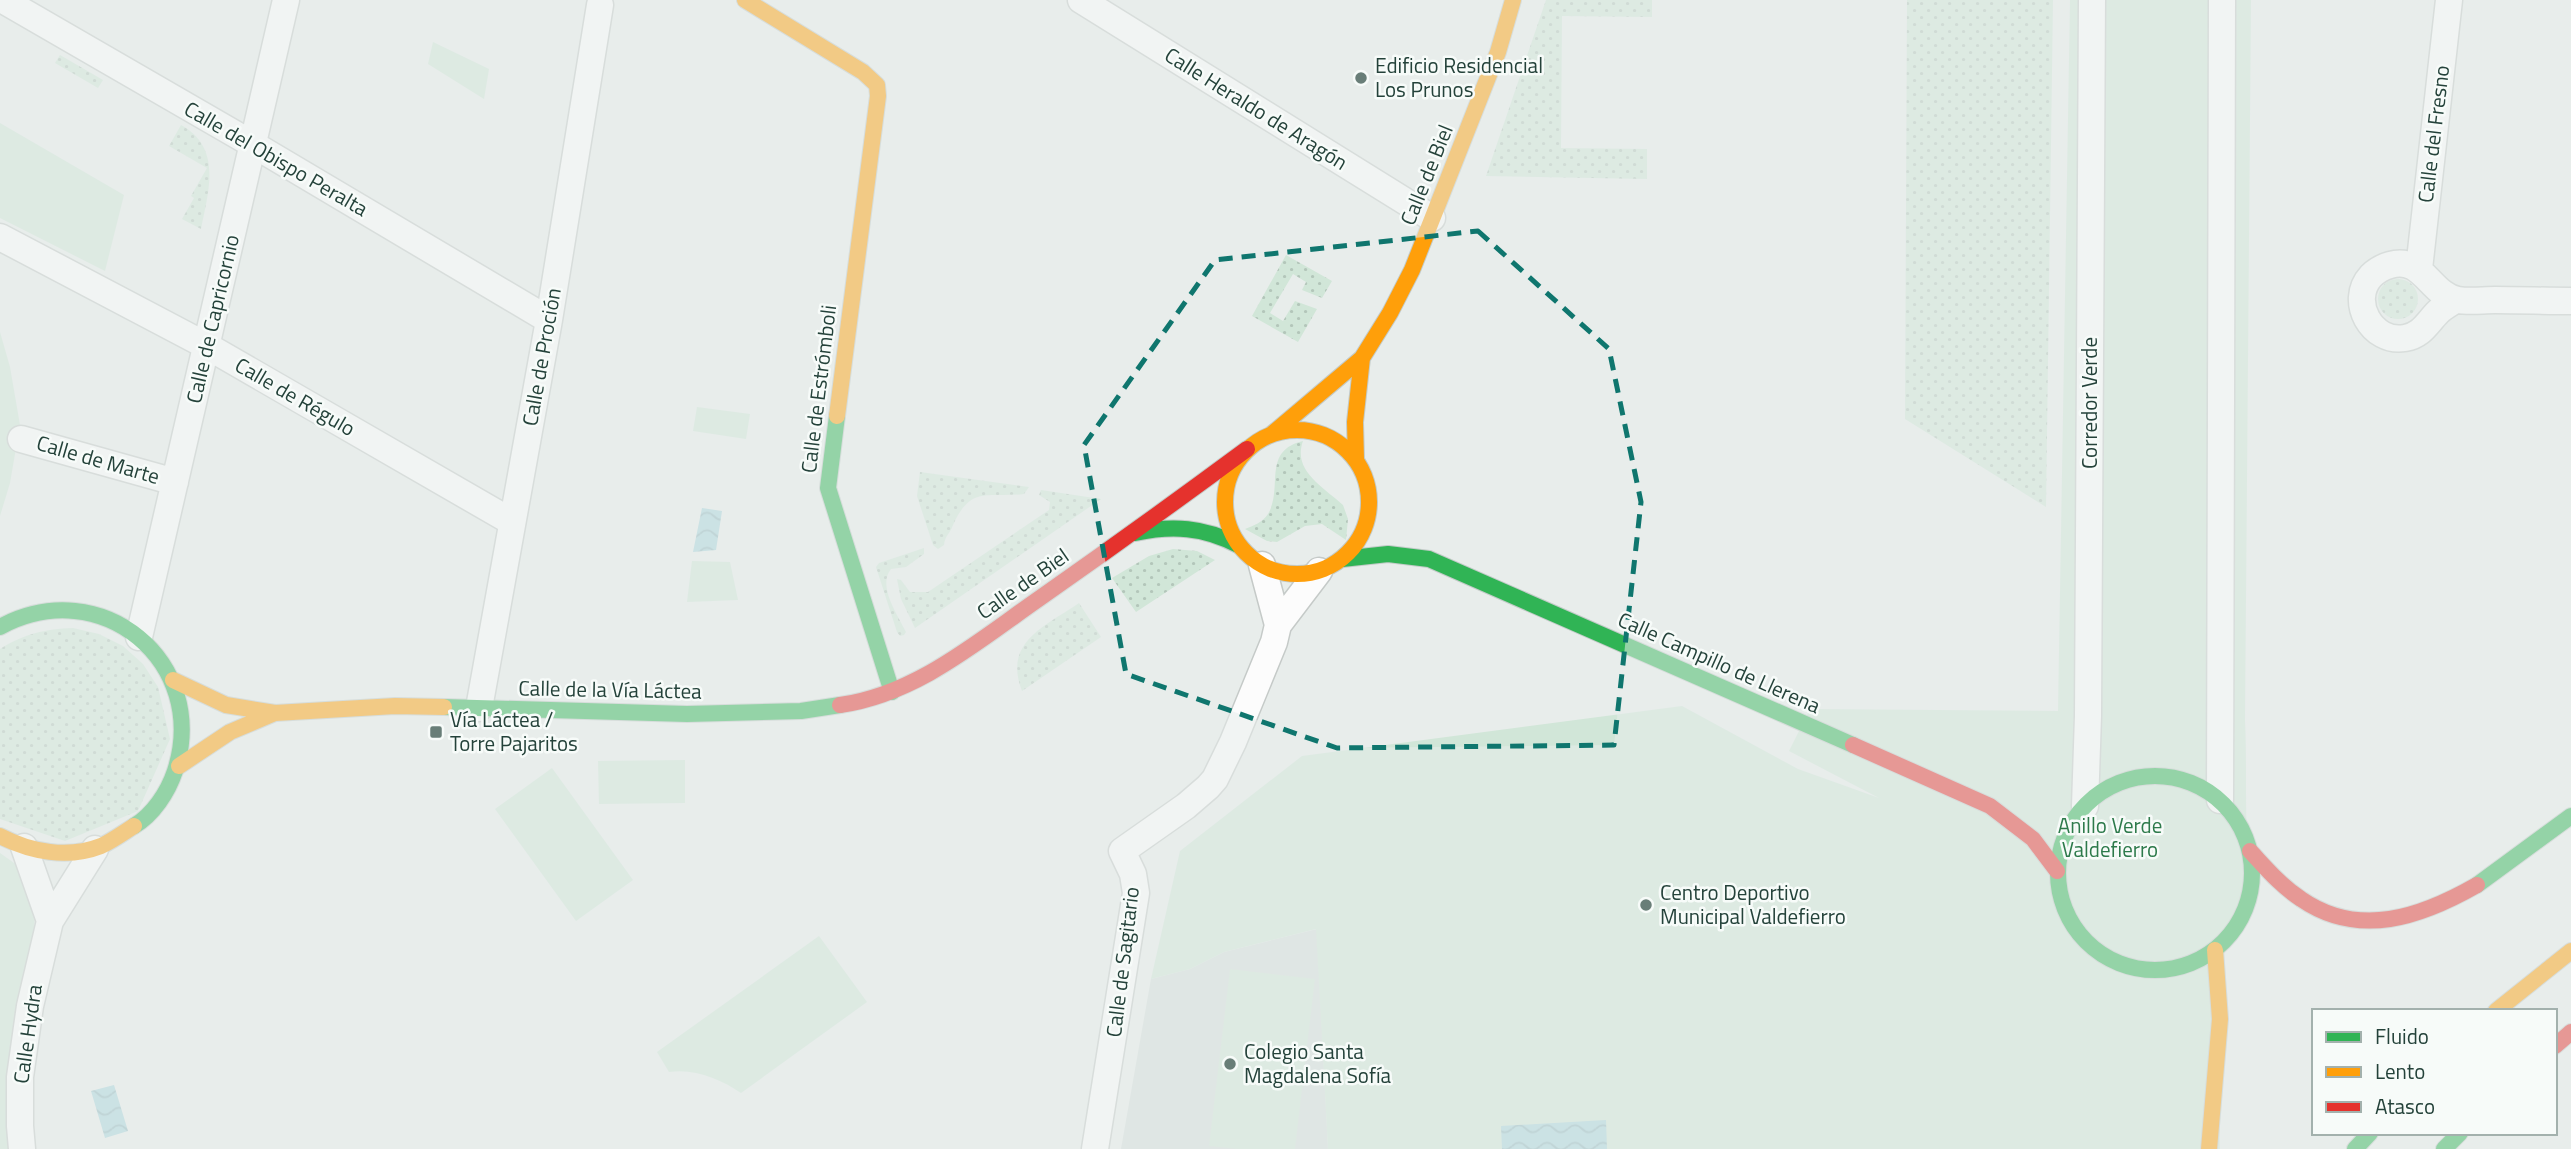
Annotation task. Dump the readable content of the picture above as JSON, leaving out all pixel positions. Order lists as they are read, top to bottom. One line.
{"streets":{"street":["Calle Heraldo de Aragón","Calle del Fresno","Calle del Obispo Peralta","Calle de Biel","Calle de Capricornio","Calle de Proción","Calle de Estrómboli","Calle de Régulo","Corredor Verde","Calle de Marte","Calle Campillo de Llerena","Calle de la Vía Láctea","Calle de Sagitario","Calle Hydra"]},"crossings":[["Calle Heraldo de Aragón","Calle de Biel"],["Calle del Obispo Peralta","Calle de Capricornio"],["Calle del Obispo Peralta","Calle de Proción"],["Calle de Biel","Calle Campillo de Llerena"],["Calle de Biel","Calle de la Vía Láctea"],["Calle de Biel","Calle de Sagitario"],["Calle de Capricornio","Calle de Régulo"],["Calle de Capricornio","Calle de Marte"],["Calle de Proción","Calle de Régulo"],["Calle de Proción","Calle de la Vía Láctea"],["Calle de Estrómboli","Calle de la Vía Láctea"],["Corredor Verde","Calle Campillo de Llerena"],["Calle Campillo de Llerena","Calle de Sagitario"]],"parks":["Anillo Verde Valdefierro"],"places":{"other":["Edificio Residencial Los Prunos","Centro Deportivo Municipal Valdefierro","Colegio Santa Magdalena Sofía"],"transit":["Vía Láctea / Torre Pajaritos"]},"legend":["Fluido","Lento","Atasco"]}
